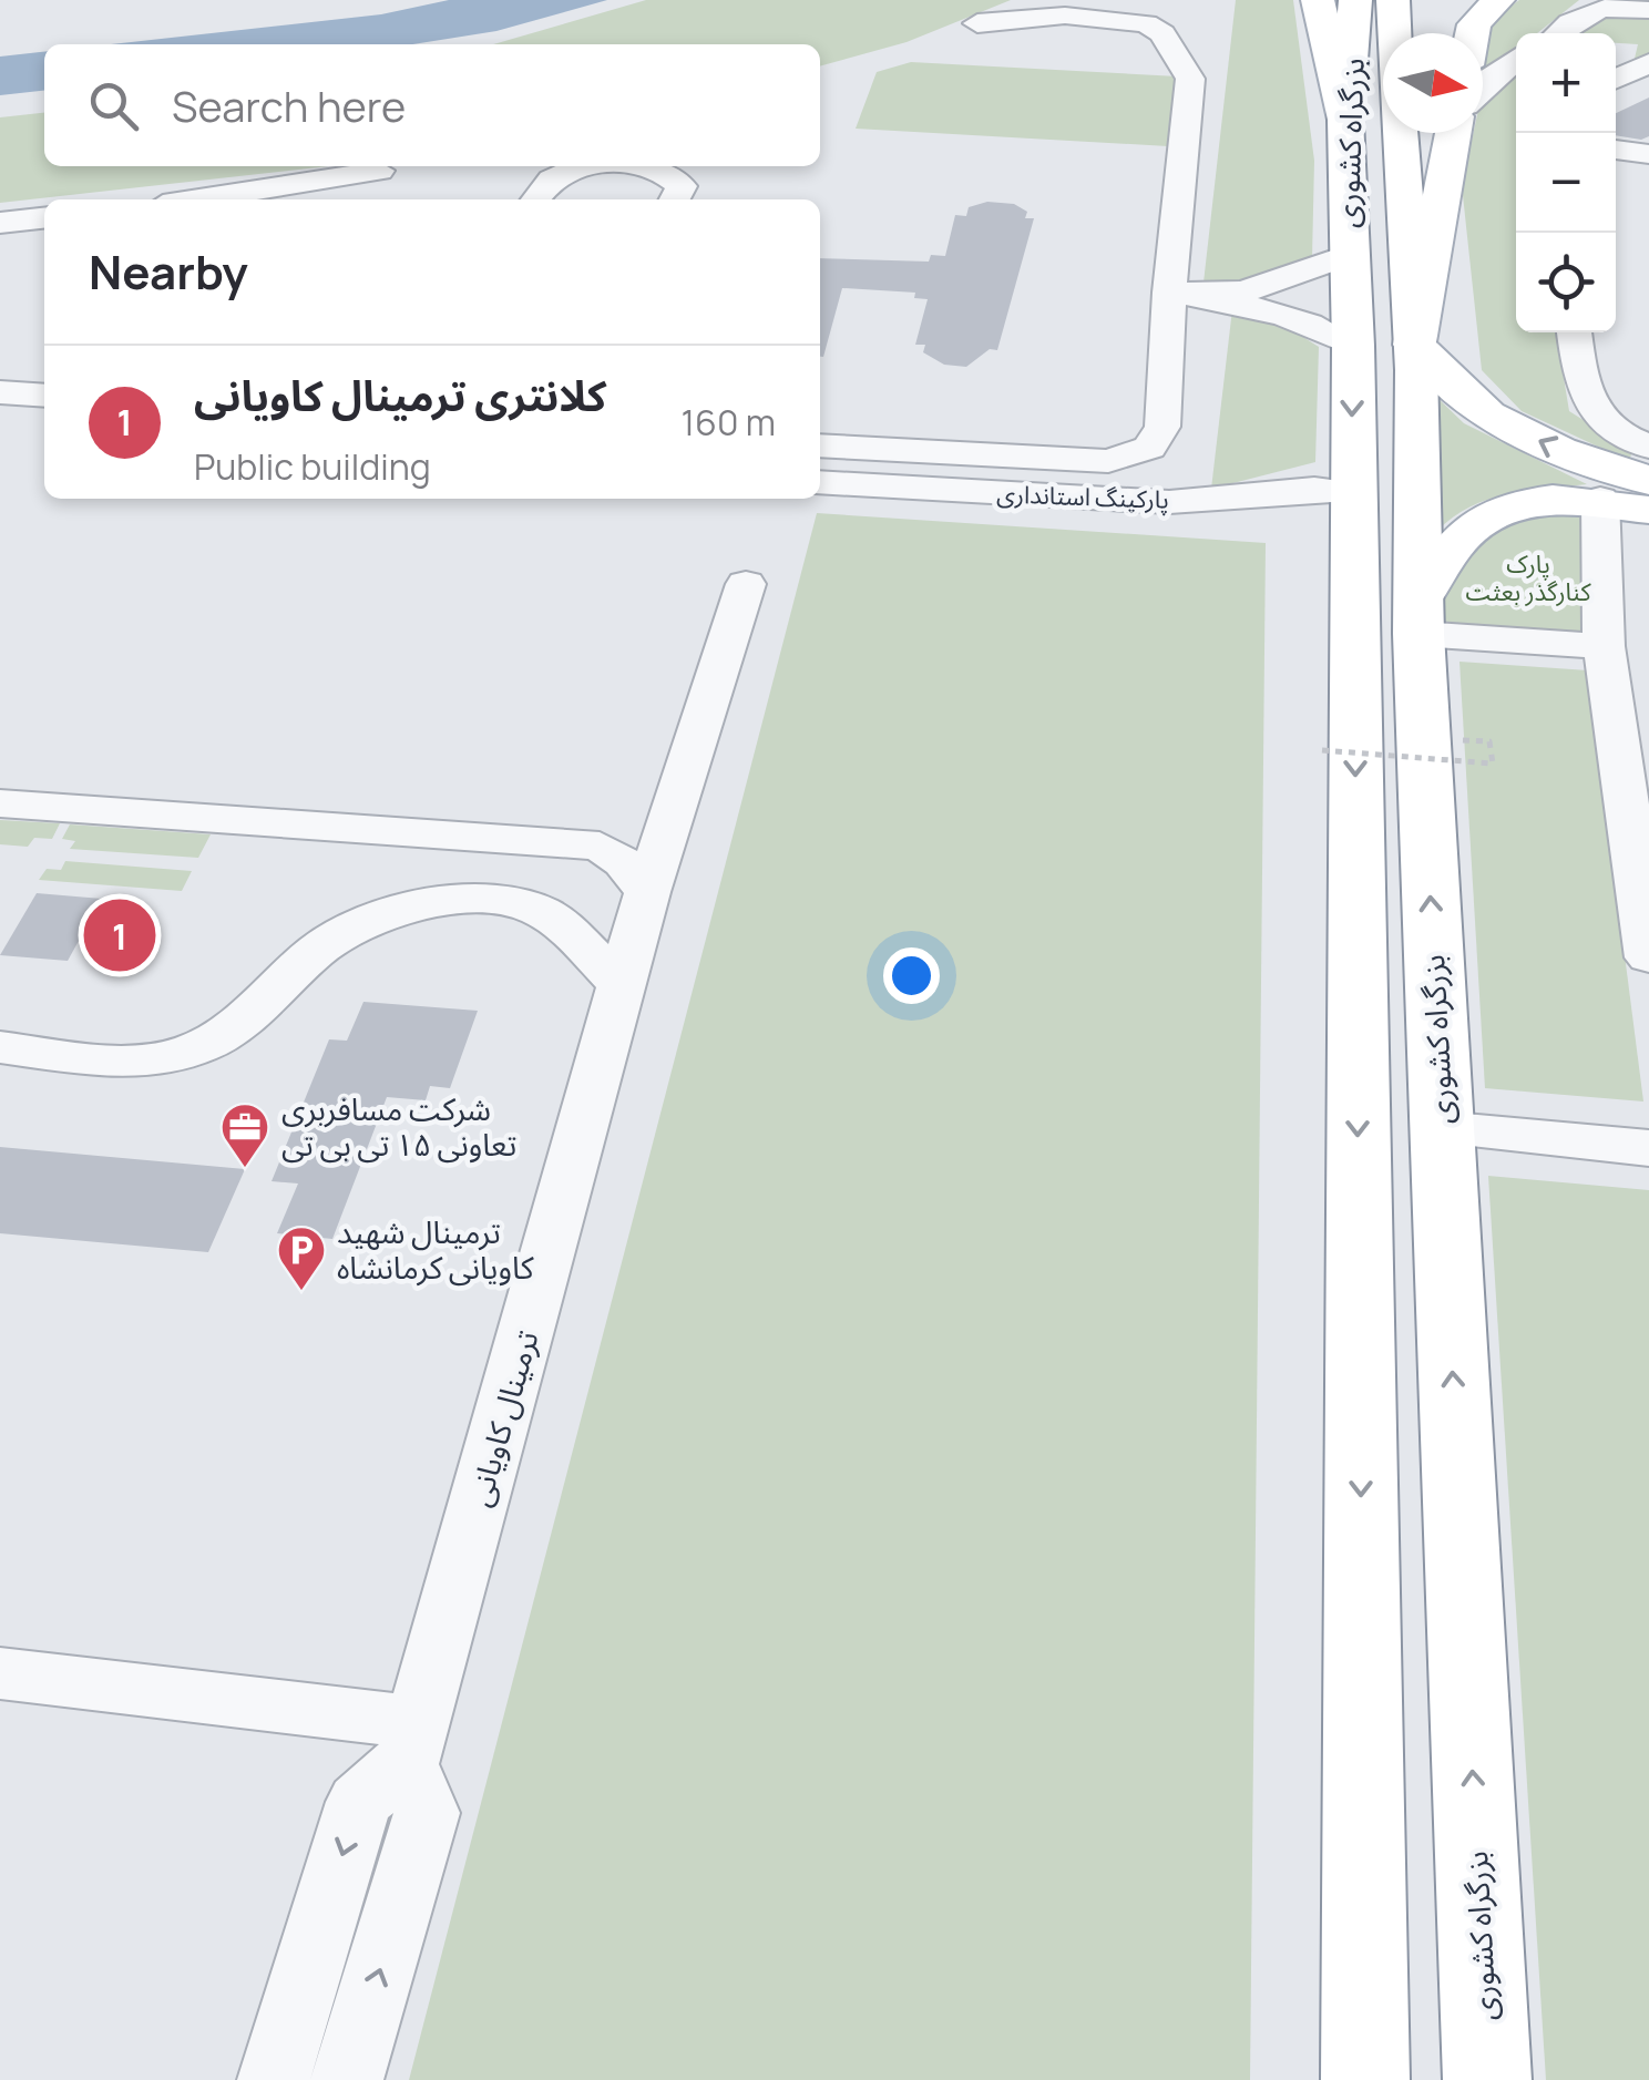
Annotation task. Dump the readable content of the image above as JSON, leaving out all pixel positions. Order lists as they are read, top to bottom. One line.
{"streets":{"main road":["بزرگراه کشوری"],"street":["پارکینگ استانداری","ترمینال کاویانی"]},"crossings":[["بزرگراه کشوری","پارکینگ استانداری"]],"parks":["پارک کنارگذر بعثت"],"places":{"office":["شرکت مسافربری تعاونی ۱۵ تی بی تی"],"parking":["ترمینال شهید کاویانی کرمانشاه"]},"north":"right","page":{"map_buttons":["+","−"],"search":"Search here","heading":"Nearby","list":[{"mark":"1","name":"کلانتری ترمینال کاویانی","note":"Public building","value":"160 m"}],"pins":"1"}}
